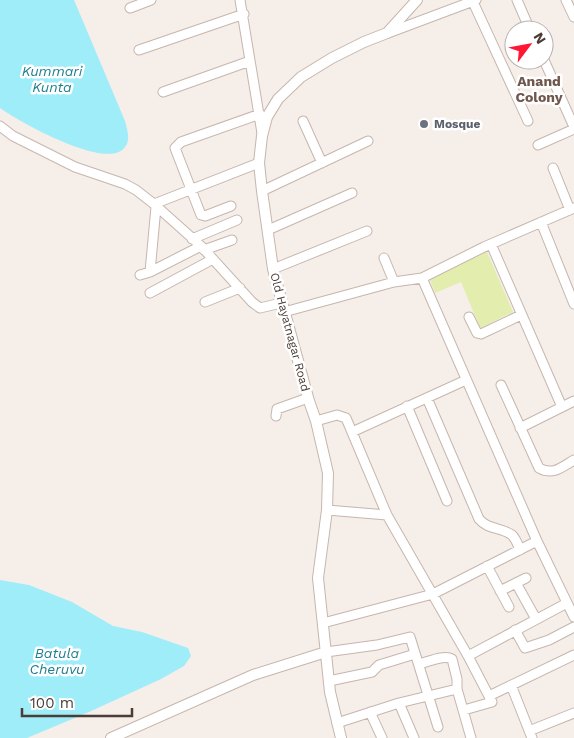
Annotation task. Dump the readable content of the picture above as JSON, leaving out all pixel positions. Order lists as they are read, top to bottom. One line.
{"streets":{"street":["Old Hayatnagar Road"]},"districts":["Anand Colony"],"water":["Kummari Kunta","Batula Cheruvu"],"places":["Mosque"],"scale_bar":"100 m","north":"top right"}
